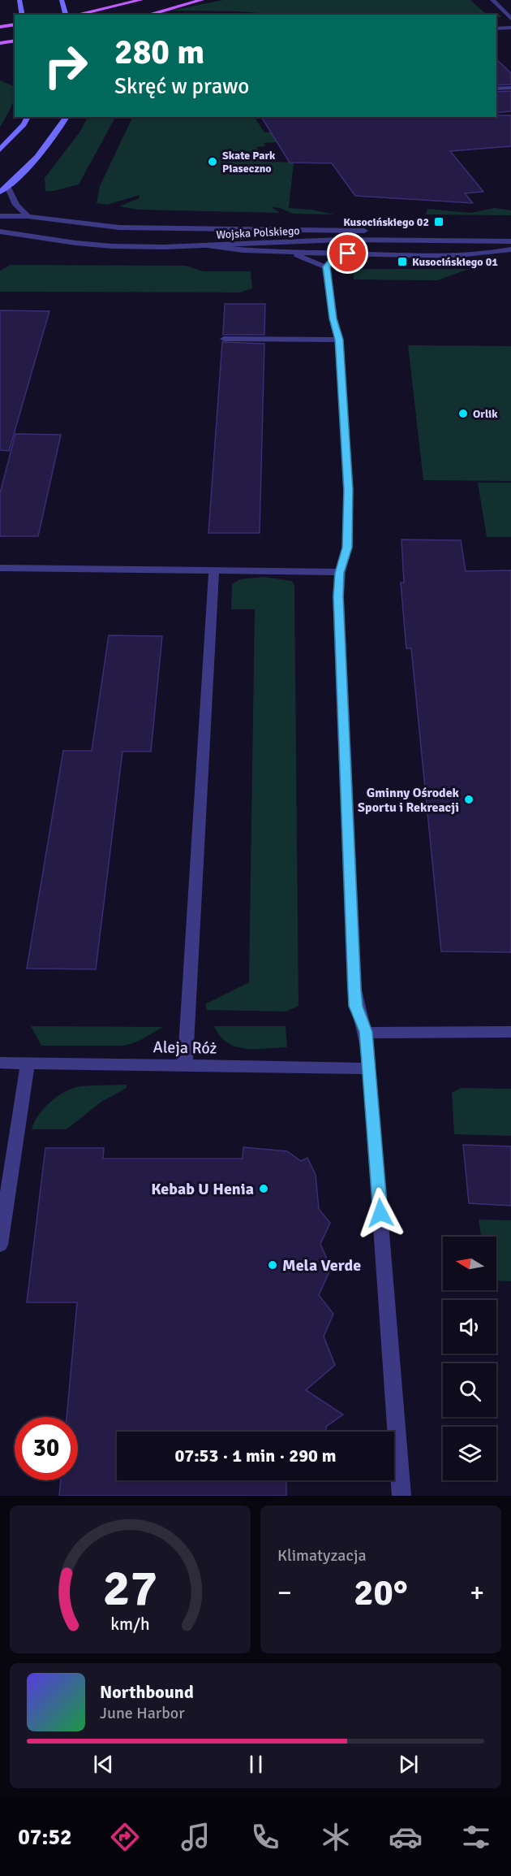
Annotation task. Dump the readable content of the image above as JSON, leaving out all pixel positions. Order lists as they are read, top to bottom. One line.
{"streets":{"street":["Wojska Polskiego","Aleja Róż"]},"places":{"other":["Skate Park Piaseczno","Orlik","Gminny Ośrodek Sportu i Rekreacji","Kebab U Henia","Mela Verde"],"transit":["Kusocińskiego 02","Kusocińskiego 01"]},"north":"left","page":{"turn":["280 m","Skręć w prawo"],"limit":"30","trip":"07:53 · 1 min · 290 m","tile":"Klimatyzacja","heat":["−","20°","+"],"song":["Northbound","June Harbor"],"tabs":"07:52","gauge":["27","km/h"]}}
